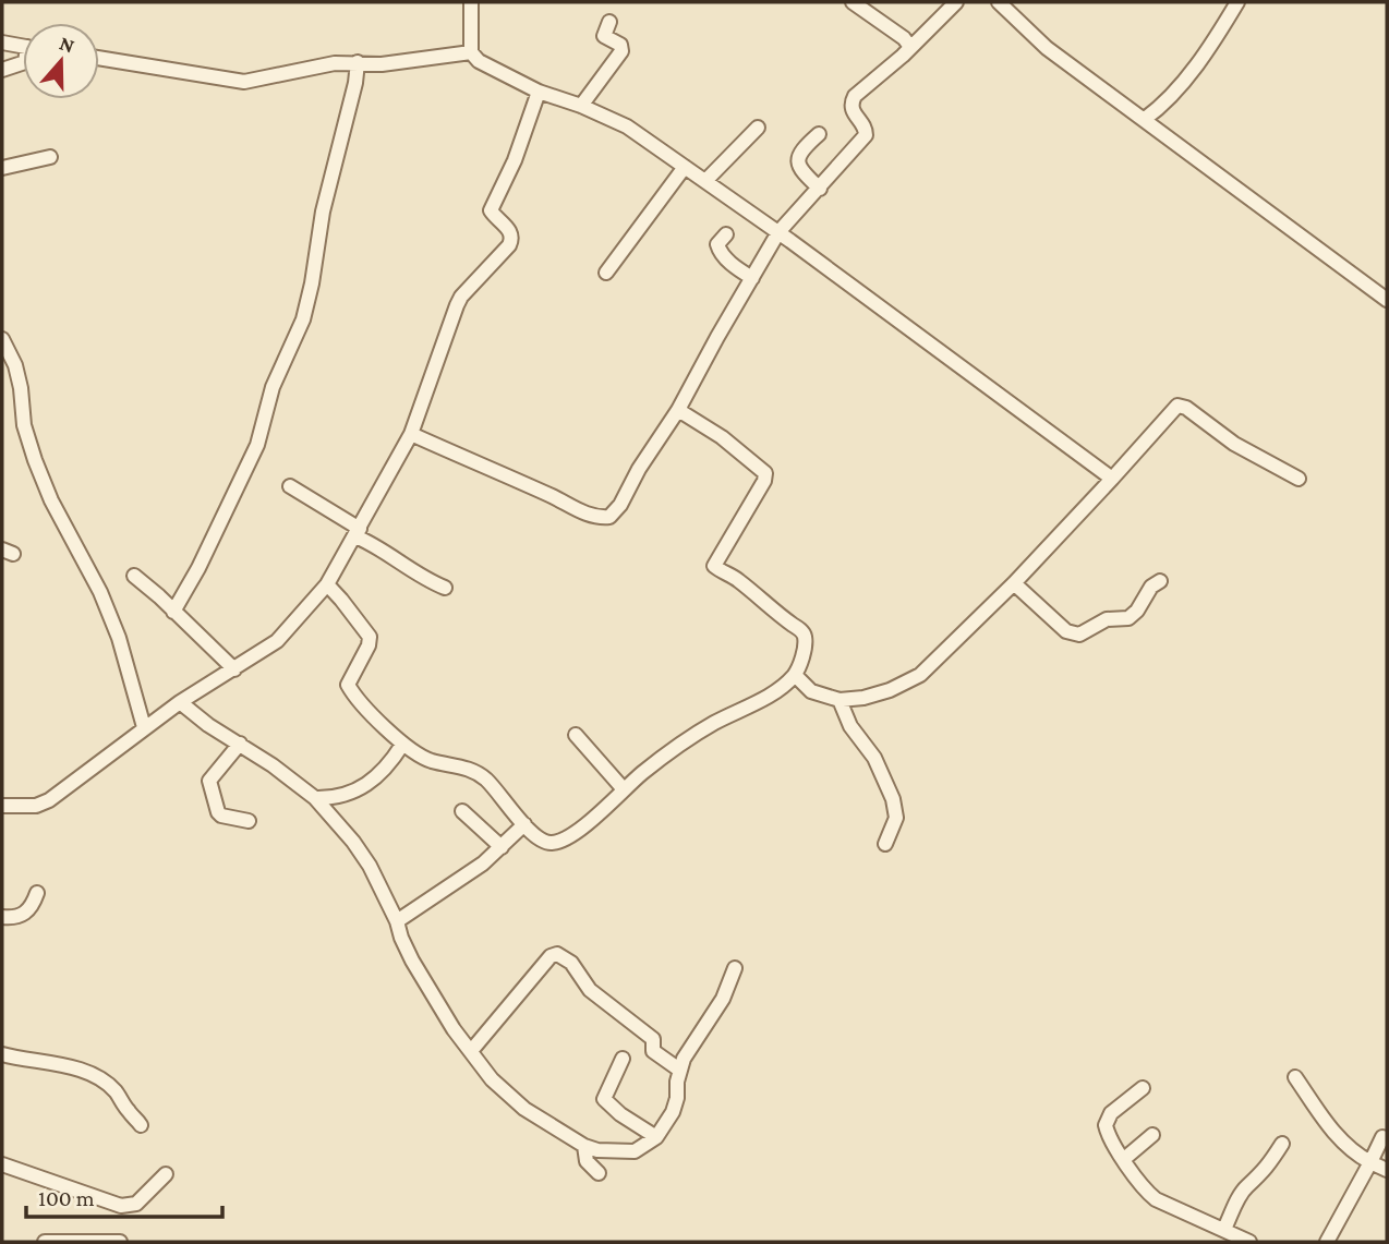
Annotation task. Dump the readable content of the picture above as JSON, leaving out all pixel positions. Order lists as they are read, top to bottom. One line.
{"scale_bar":"100 m","north":"top"}
